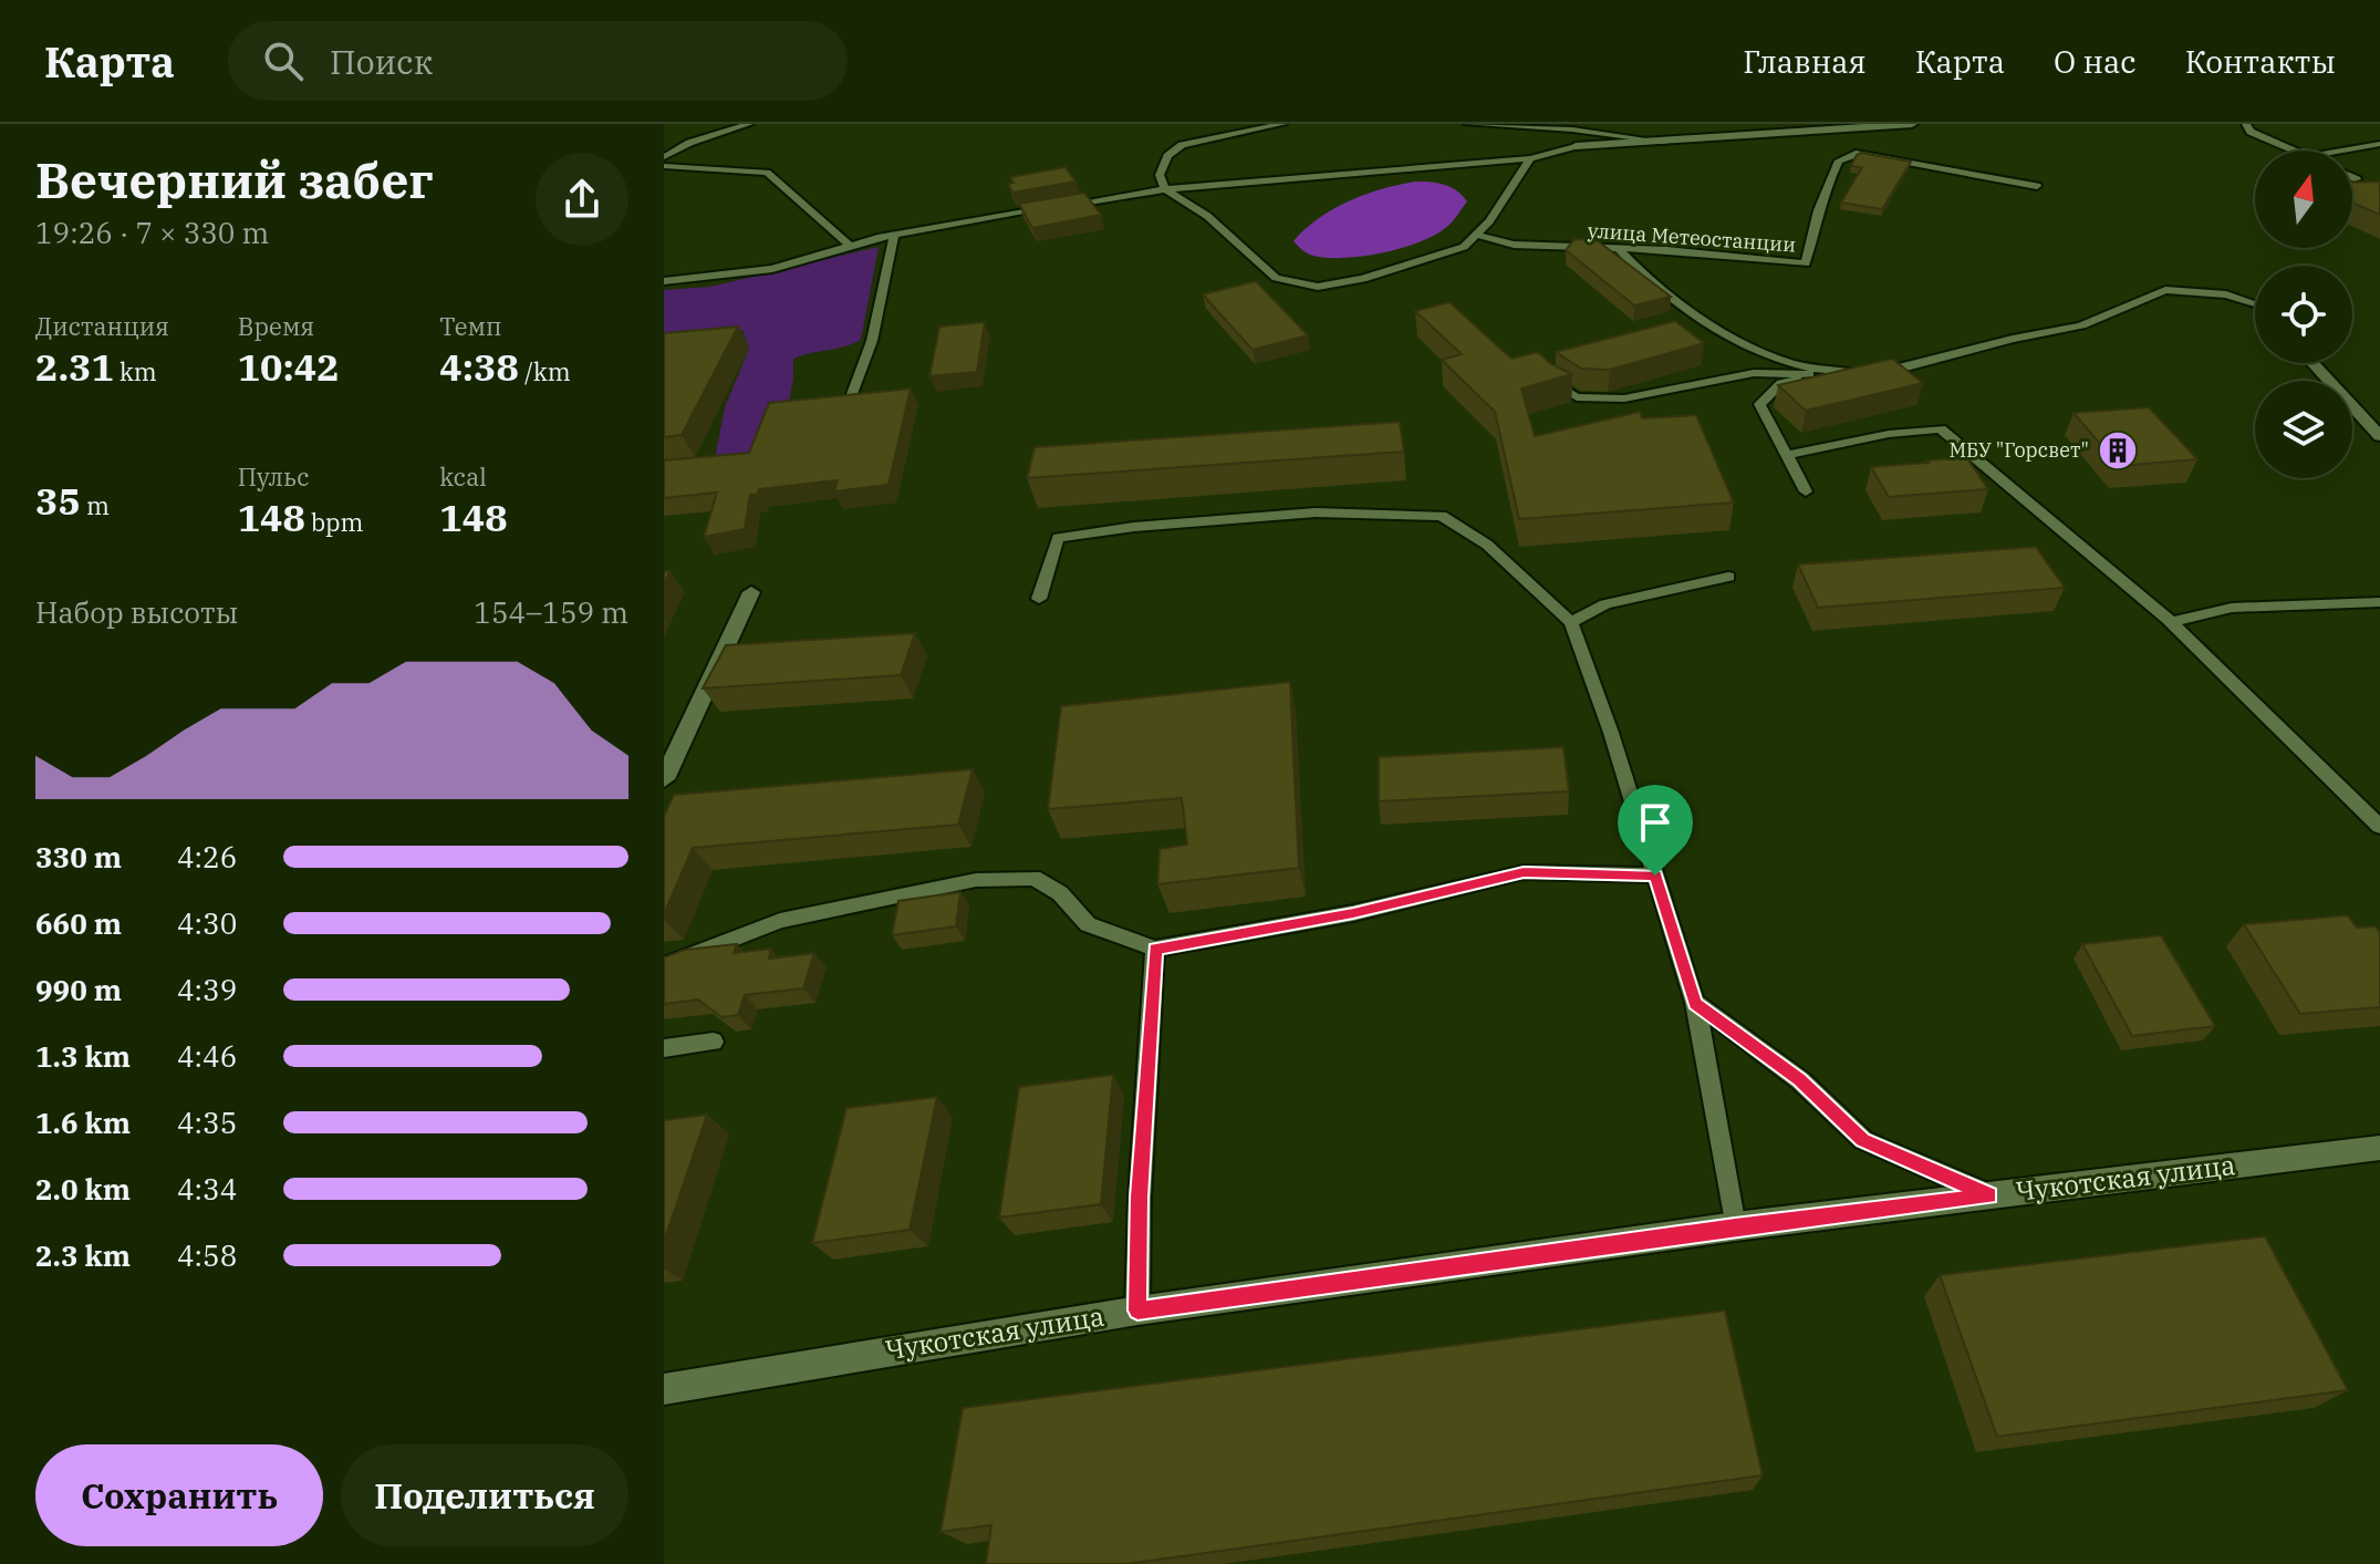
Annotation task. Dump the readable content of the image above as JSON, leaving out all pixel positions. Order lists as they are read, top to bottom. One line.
{"streets":{"street":["Чукотская улица"],"lane":["улица Метеостанции"]},"places":{"building":["МБУ \"Горсвет\""]},"north":"top","page":{"header":"Карта","search":"Поиск","nav":["Главная","Карта","О нас","Контакты"],"heading":["Вечерний забег","19:26 · 7 × 330 m"],"stats":[["Дистанция","2.31 km"],["Время","10:42"],["Темп","4:38 /km"],["35 m"],["Пульс","148 bpm"],["kcal","148"]],"chart":["Набор высоты","154–159 m"],"list":[{"name":"330 m","note":"4:26"},{"name":"660 m","note":"4:30"},{"name":"990 m","note":"4:39"},{"name":"1.3 km","note":"4:46"},{"name":"1.6 km","note":"4:35"},{"name":"2.0 km","note":"4:34"},{"name":"2.3 km","note":"4:58"}],"buttons":["Сохранить","Поделиться"]}}
